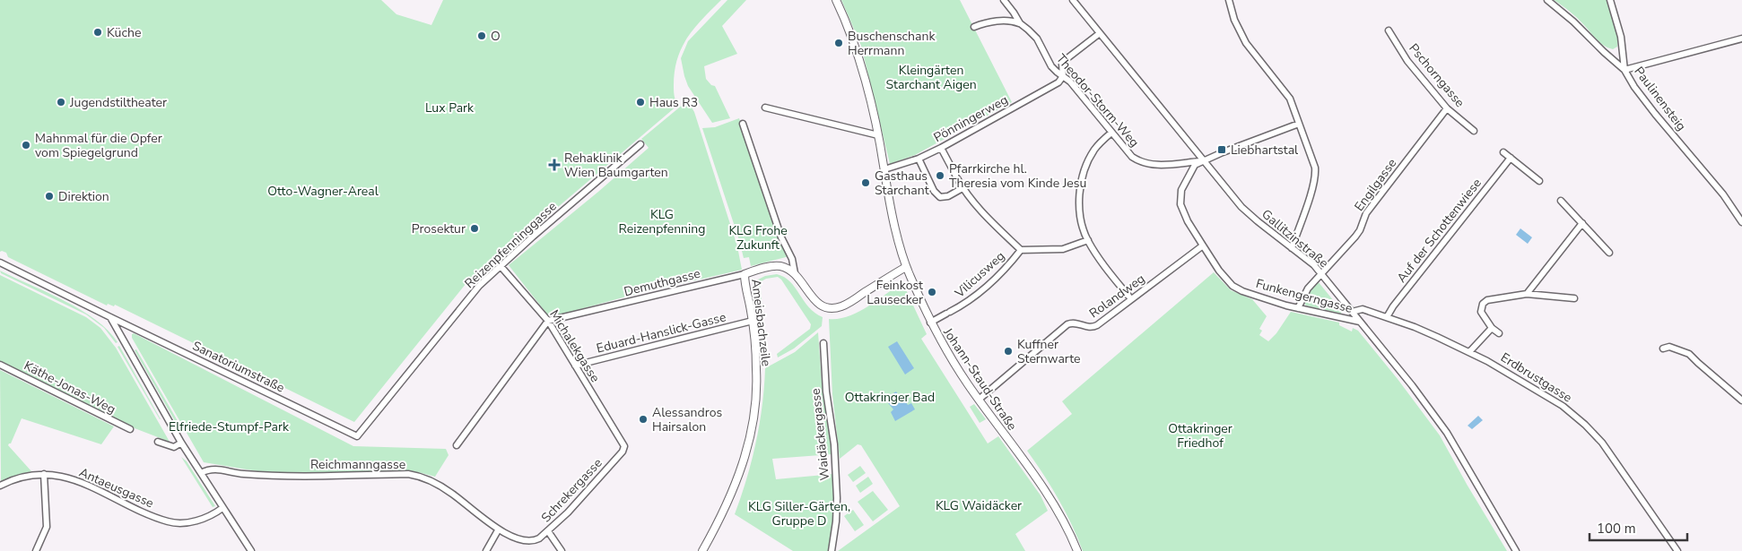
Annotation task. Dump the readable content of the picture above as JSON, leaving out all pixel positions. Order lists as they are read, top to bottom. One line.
{"streets":{"street":["Pschorngasse","Paulinensteig","Theodor-Storm-Weg","Pönningerweg","Engilgasse","Auf der Schottenwiese","Gallitzinstraße","Reizenpfenninggasse","Vilicusweg","Demuthgasse","Rolandweg","Funkengerngasse","Ameisbachzeile","Eduard-Hanslick-Gasse","Michalekgasse","Sanatoriumstraße","Erdbrustgasse","Johann-Staud-Straße","Käthe-Jonas-Weg","Waidäckergasse","Reichmanngasse","Antaeusgasse","Schrekergasse"]},"crossings":[["Pschorngasse","Engilgasse"],["Theodor-Storm-Weg","Pönningerweg"],["Theodor-Storm-Weg","Gallitzinstraße"],["Theodor-Storm-Weg","Funkengerngasse"],["Pönningerweg","Johann-Staud-Straße"],["Engilgasse","Gallitzinstraße"],["Engilgasse","Funkengerngasse"],["Auf der Schottenwiese","Erdbrustgasse"],["Gallitzinstraße","Funkengerngasse"],["Gallitzinstraße","Erdbrustgasse"],["Reizenpfenninggasse","Michalekgasse"],["Reizenpfenninggasse","Sanatoriumstraße"],["Vilicusweg","Johann-Staud-Straße"],["Demuthgasse","Ameisbachzeile"],["Demuthgasse","Michalekgasse"],["Rolandweg","Funkengerngasse"],["Rolandweg","Johann-Staud-Straße"],["Ameisbachzeile","Eduard-Hanslick-Gasse"],["Eduard-Hanslick-Gasse","Michalekgasse"],["Michalekgasse","Schrekergasse"],["Reichmanngasse","Schrekergasse"]],"parks":["Kleingärten Starchant Aigen","Lux Park","Otto-Wagner-Areal","KLG Reizenpfenning","KLG Frohe Zukunft","Ottakringer Bad","Elfriede-Stumpf-Park","Ottakringer Friedhof","KLG Waidäcker","KLG Siller-Gärten, Gruppe D"],"places":{"other":["Küche","O","Buschenschank Herrmann","Jugendstiltheater","Haus R3","Mahnmal für die Opfer vom Spiegelgrund","Pfarrkirche hl. Theresia vom Kinde Jesu","Gasthaus Starchant","Direktion","Prosektur","Feinkost Lausecker","Kuffner Sternwarte","Alessandros Hairsalon"],"transit":["Liebhartstal"],"health":["Rehaklinik Wien Baumgarten"]},"scale_bar":"100 m"}
